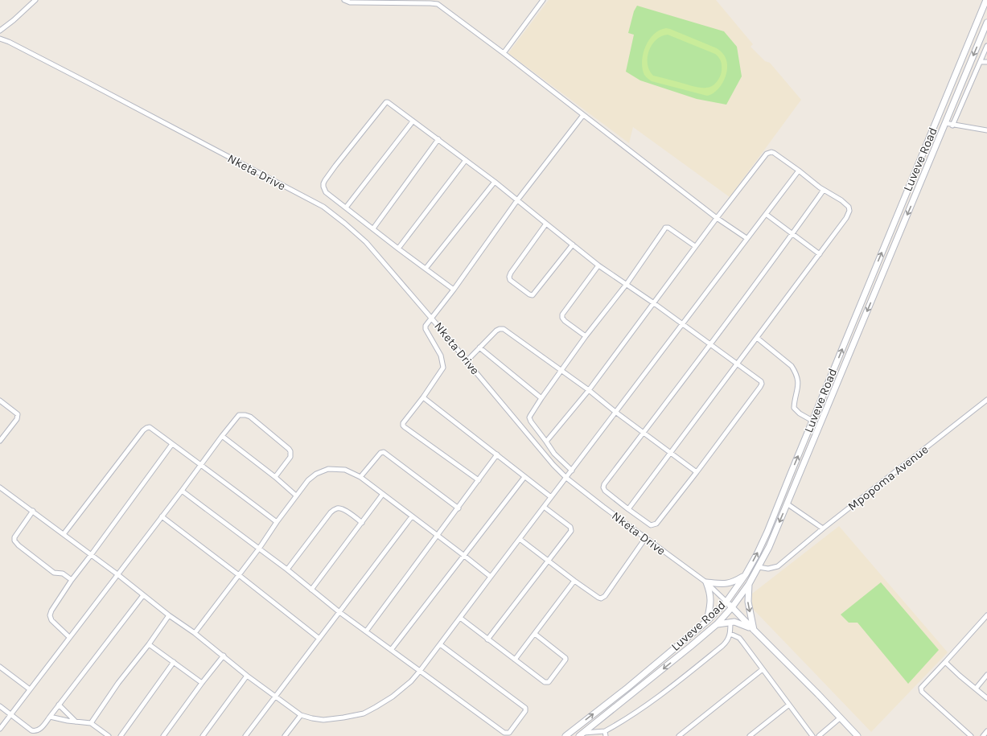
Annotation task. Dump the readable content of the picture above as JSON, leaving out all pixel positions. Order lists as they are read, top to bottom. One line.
{"streets":{"street":["Luveve Road","Nketa Drive","Mpopoma Avenue"]},"crossings":[["Luveve Road","Nketa Drive"],["Luveve Road","Mpopoma Avenue"]]}
